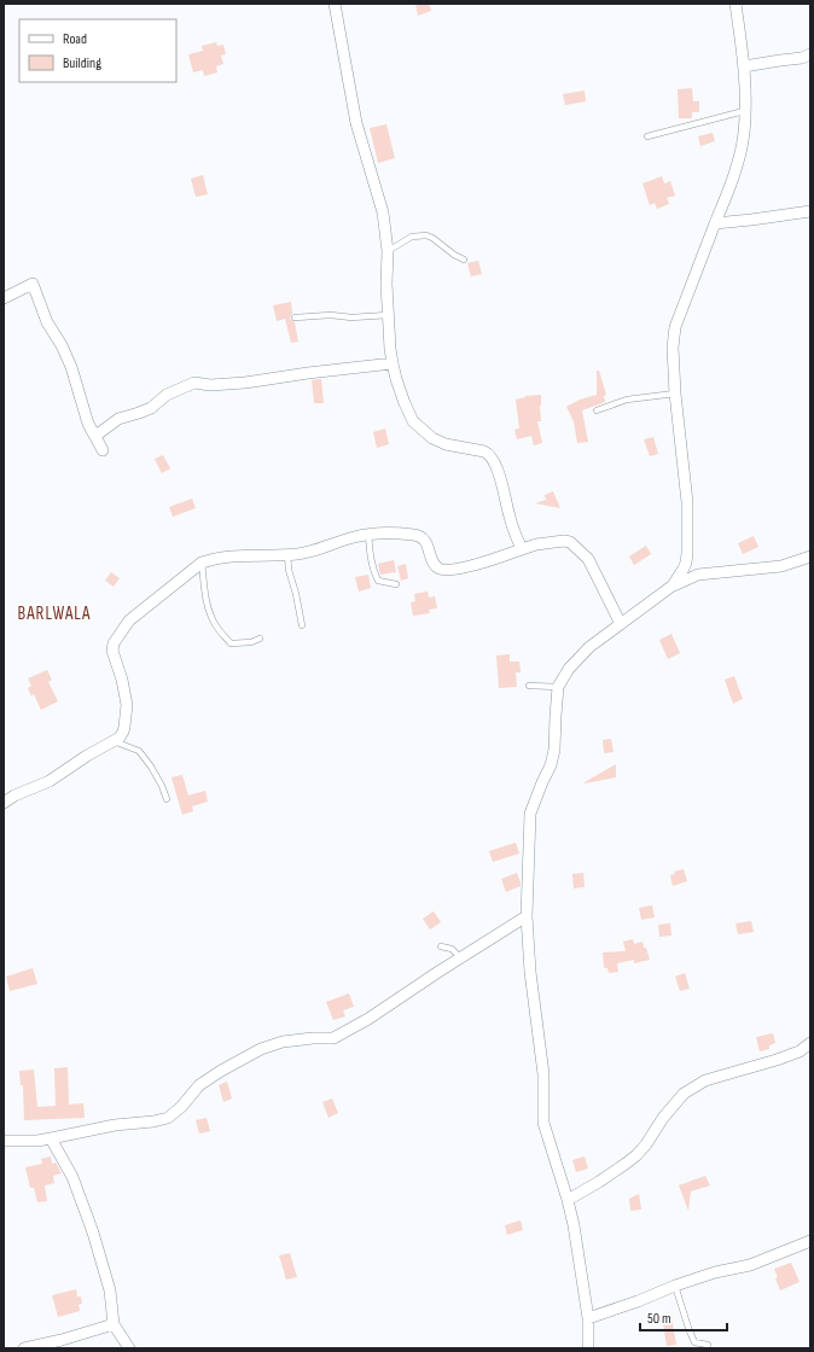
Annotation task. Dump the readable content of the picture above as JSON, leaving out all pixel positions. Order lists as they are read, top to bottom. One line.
{"districts":["BARLWALA"],"legend":["Road","Building"],"scale_bar":"50 m"}
